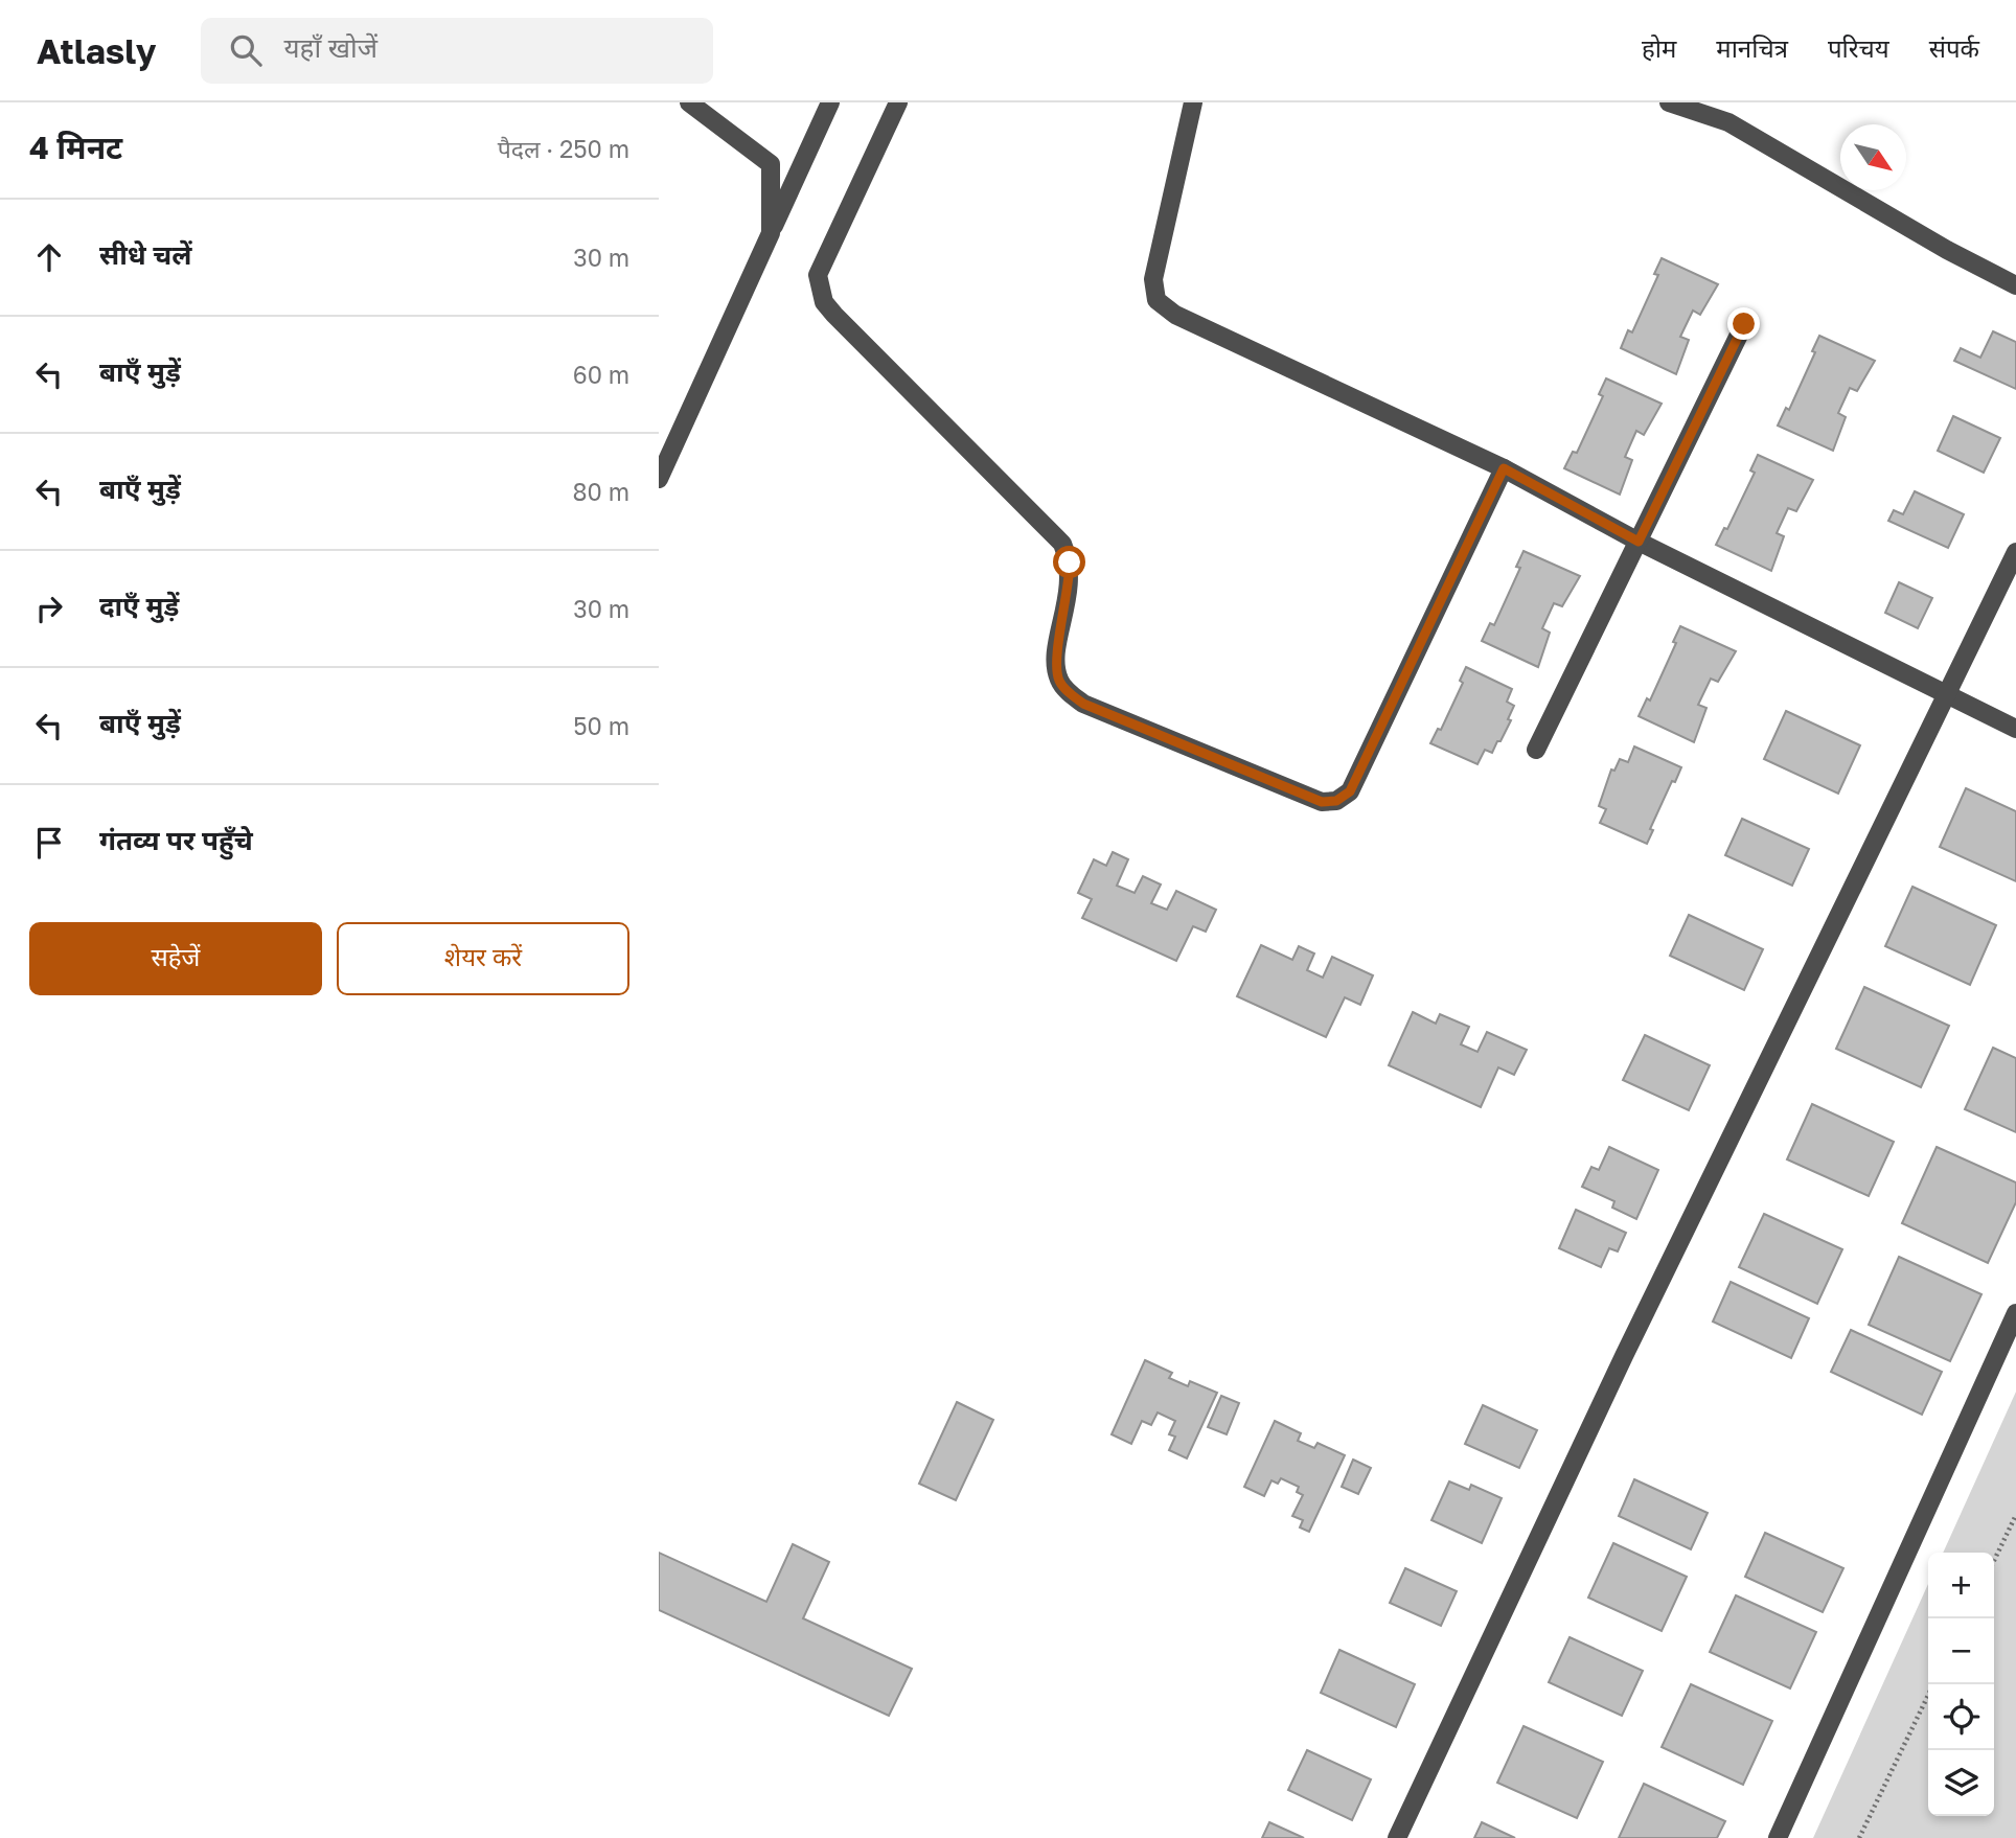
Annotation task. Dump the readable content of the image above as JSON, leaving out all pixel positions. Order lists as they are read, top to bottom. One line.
{"north":"bottom right","page":{"header":"Atlasly","search":"यहाँ खोजें","nav":["होम","मानचित्र","परिचय","संपर्क"],"heading":["4 मिनट","पैदल · 250 m"],"list":[["सीधे चलें","30 m"],["बाएँ मुड़ें","60 m"],["बाएँ मुड़ें","80 m"],["दाएँ मुड़ें","30 m"],["बाएँ मुड़ें","50 m"],"गंतव्य पर पहुँचे"],"buttons":["सहेजें","शेयर करें"],"map_buttons":["+","−"]}}
